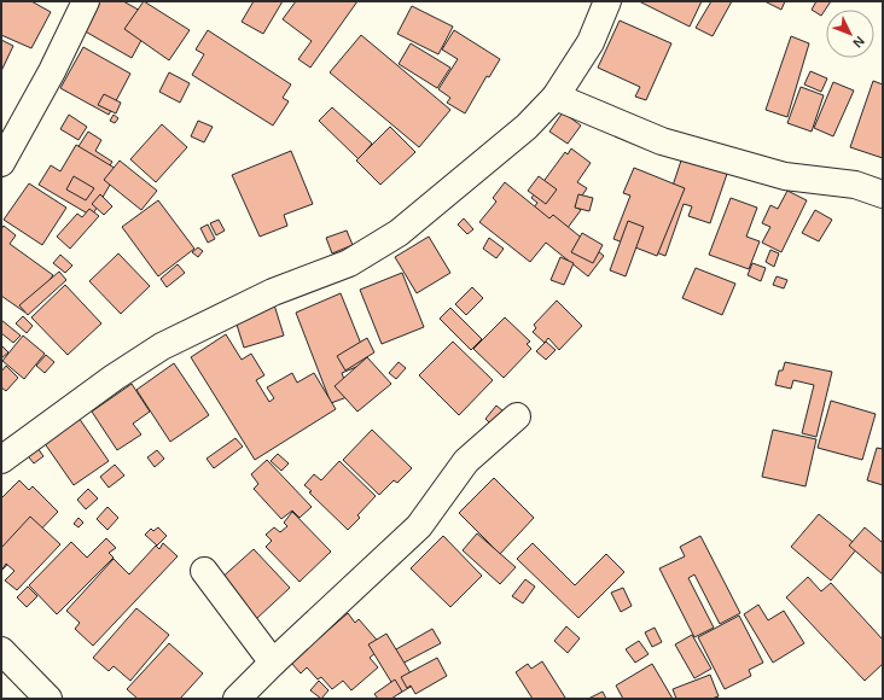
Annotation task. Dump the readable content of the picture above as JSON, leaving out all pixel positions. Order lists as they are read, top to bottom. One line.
{"north":"bottom right"}
